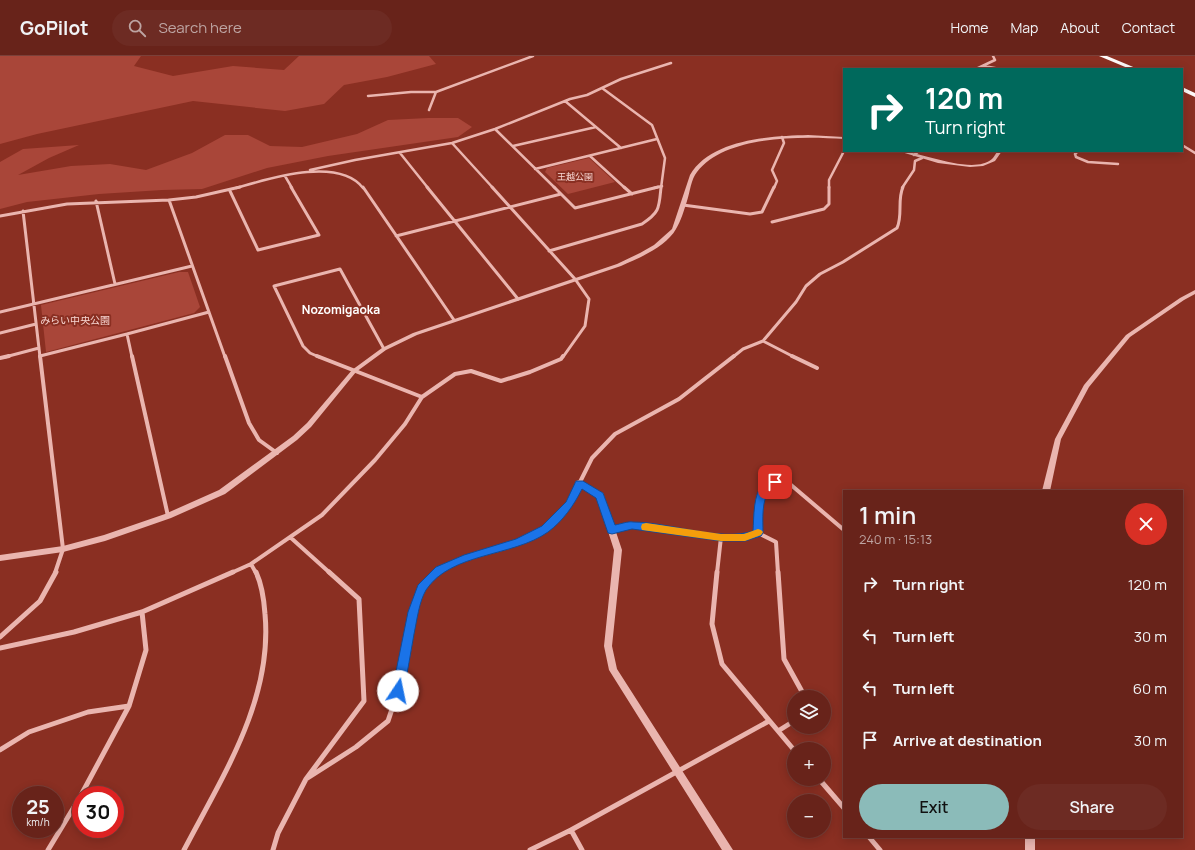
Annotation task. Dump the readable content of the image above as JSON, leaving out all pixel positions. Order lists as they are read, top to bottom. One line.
{"districts":["Nozomigaoka"],"parks":["王越公園","みらい中央公園"],"page":{"header":"GoPilot","search":"Search here","nav":["Home","Map","About","Contact"],"turn":["120 m","Turn right"],"heading":["1 min","240 m · 15:13"],"list":[{"name":"Turn right","value":"120 m"},{"name":"Turn left","value":"30 m"},{"name":"Turn left","value":"60 m"},{"name":"Arrive at destination","value":"30 m"}],"map_buttons":["+","−"],"buttons":["Exit","Share"],"speed":"25 km/h","limit":"30"}}
